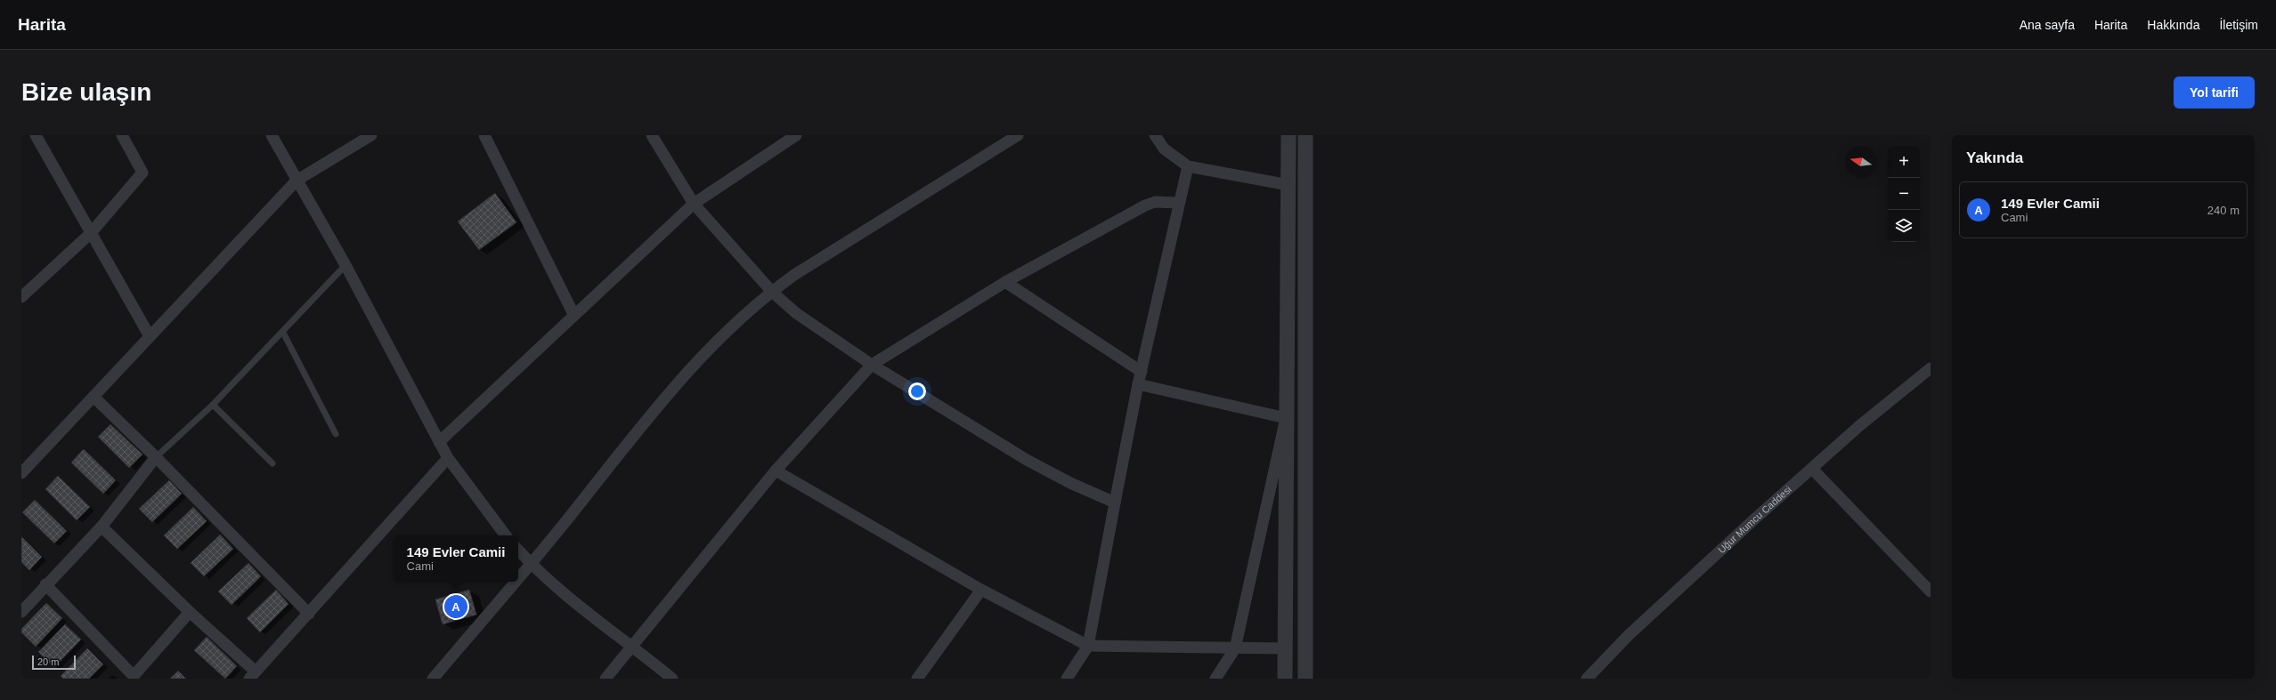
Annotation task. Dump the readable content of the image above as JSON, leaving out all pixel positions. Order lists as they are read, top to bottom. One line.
{"streets":{"street":["Uğur Mumcu Caddesi"]},"scale_bar":"20 m","north":"left","page":{"header":"Harita","nav":["Ana sayfa","Harita","Hakkında","İletişim"],"buttons":"Yol tarifi","title":"Bize ulaşın","heading":"Yakında","map_buttons":["+","−"],"list":[{"mark":"A","name":"149 Evler Camii","note":"Cami","value":"240 m"}],"popup":["149 Evler Camii","Cami"],"pins":"A","scale":"20 m"}}
